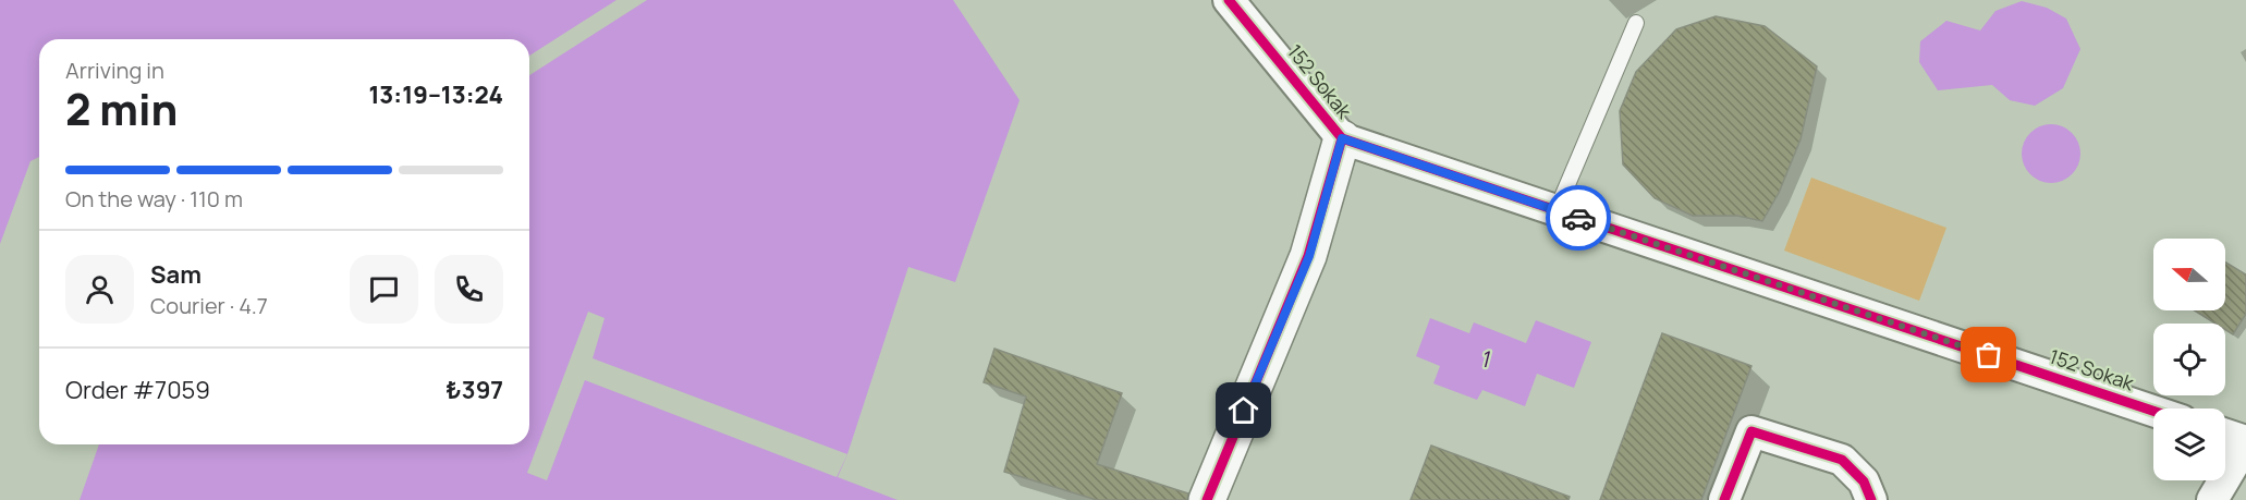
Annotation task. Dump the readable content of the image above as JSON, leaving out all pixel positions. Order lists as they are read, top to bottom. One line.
{"streets":{"street":["152 Sokak"]},"water":["1"],"north":"left","page":{"heading":["2 min","Arriving in","13:19–13:24"],"panel":["Sam","Courier · 4.7","Order #7059","₺397"],"bar":"On the way · 110 m"}}
